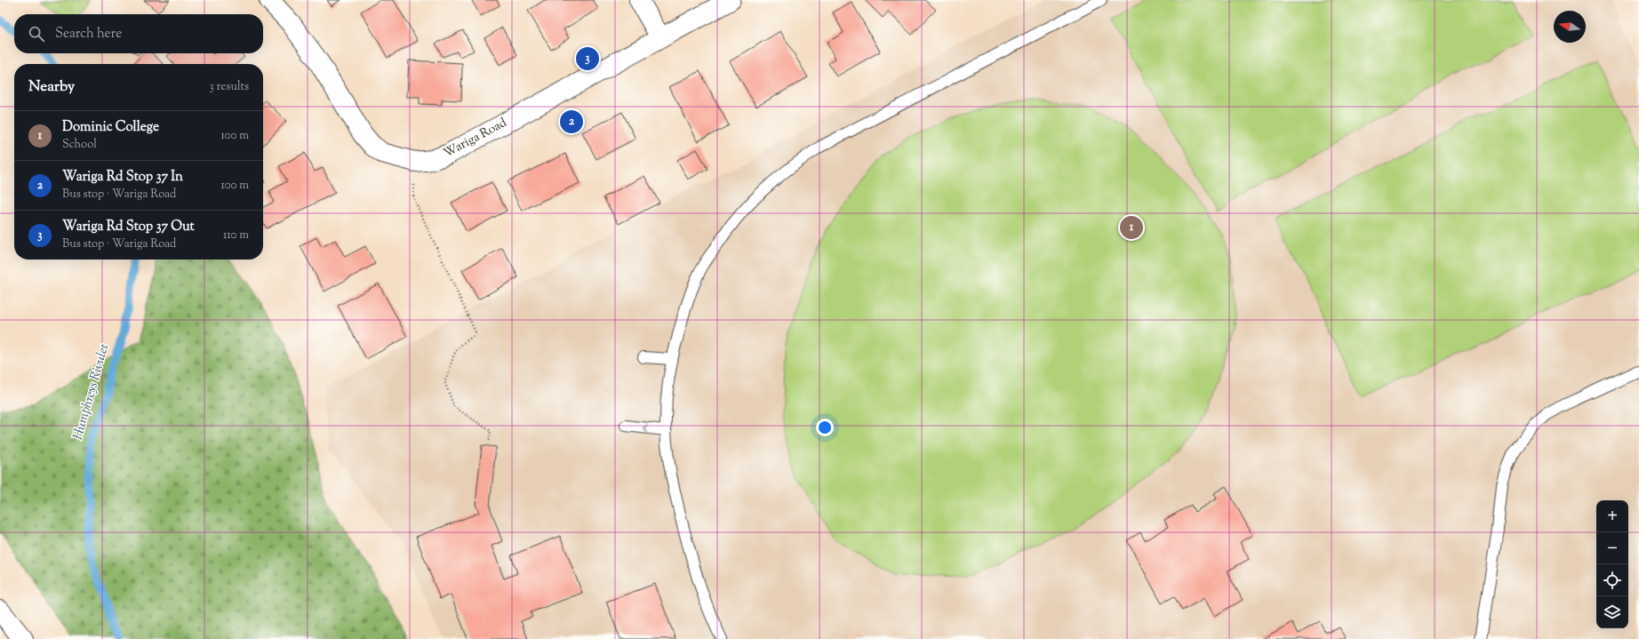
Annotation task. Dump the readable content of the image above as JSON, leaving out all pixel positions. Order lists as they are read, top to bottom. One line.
{"streets":{"street":["Wariga Road"]},"water":["Humphreys Rivulet"],"north":"left","page":{"search":"Search here","pins":["3","2","1"],"heading":["Nearby","3 results"],"list":[{"mark":"1","name":"Dominic College","note":"School","value":"100 m"},{"mark":"2","name":"Wariga Rd Stop 37 In","note":"Bus stop · Wariga Road","value":"100 m"},{"mark":"3","name":"Wariga Rd Stop 37 Out","note":"Bus stop · Wariga Road","value":"110 m"}],"map_buttons":["+","−"]}}
